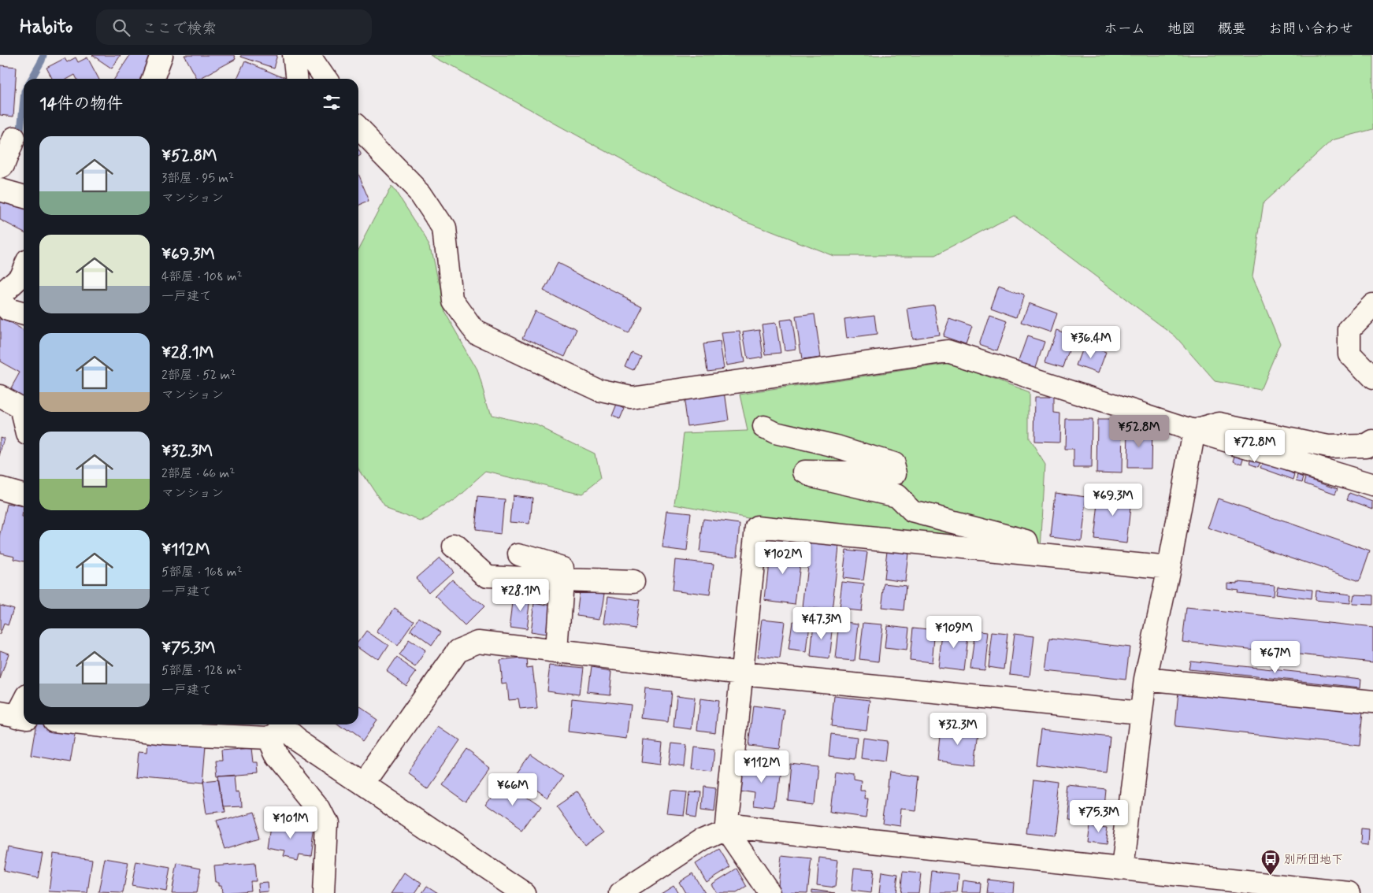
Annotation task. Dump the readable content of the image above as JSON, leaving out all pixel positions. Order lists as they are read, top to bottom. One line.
{"places":{"bus stop":["別所団地下"]},"page":{"header":"Habito","search":"ここで検索","nav":["ホーム","地図","概要","お問い合わせ"],"heading":"14件の物件","list":[{"name":"¥52.8M","note":"3部屋 · 95 m² · マンション"},{"name":"¥69.3M","note":"4部屋 · 108 m² · 一戸建て"},{"name":"¥28.1M","note":"2部屋 · 52 m² · マンション"},{"name":"¥32.3M","note":"2部屋 · 66 m² · マンション"},{"name":"¥112M","note":"5部屋 · 168 m² · 一戸建て"},{"name":"¥75.3M","note":"5部屋 · 128 m² · 一戸建て"}],"price":["¥36.4M","¥52.8M","¥72.8M","¥69.3M","¥102M","¥28.1M","¥47.3M","¥109M","¥67M","¥32.3M","¥112M","¥66M","¥75.3M","¥101M"]}}
